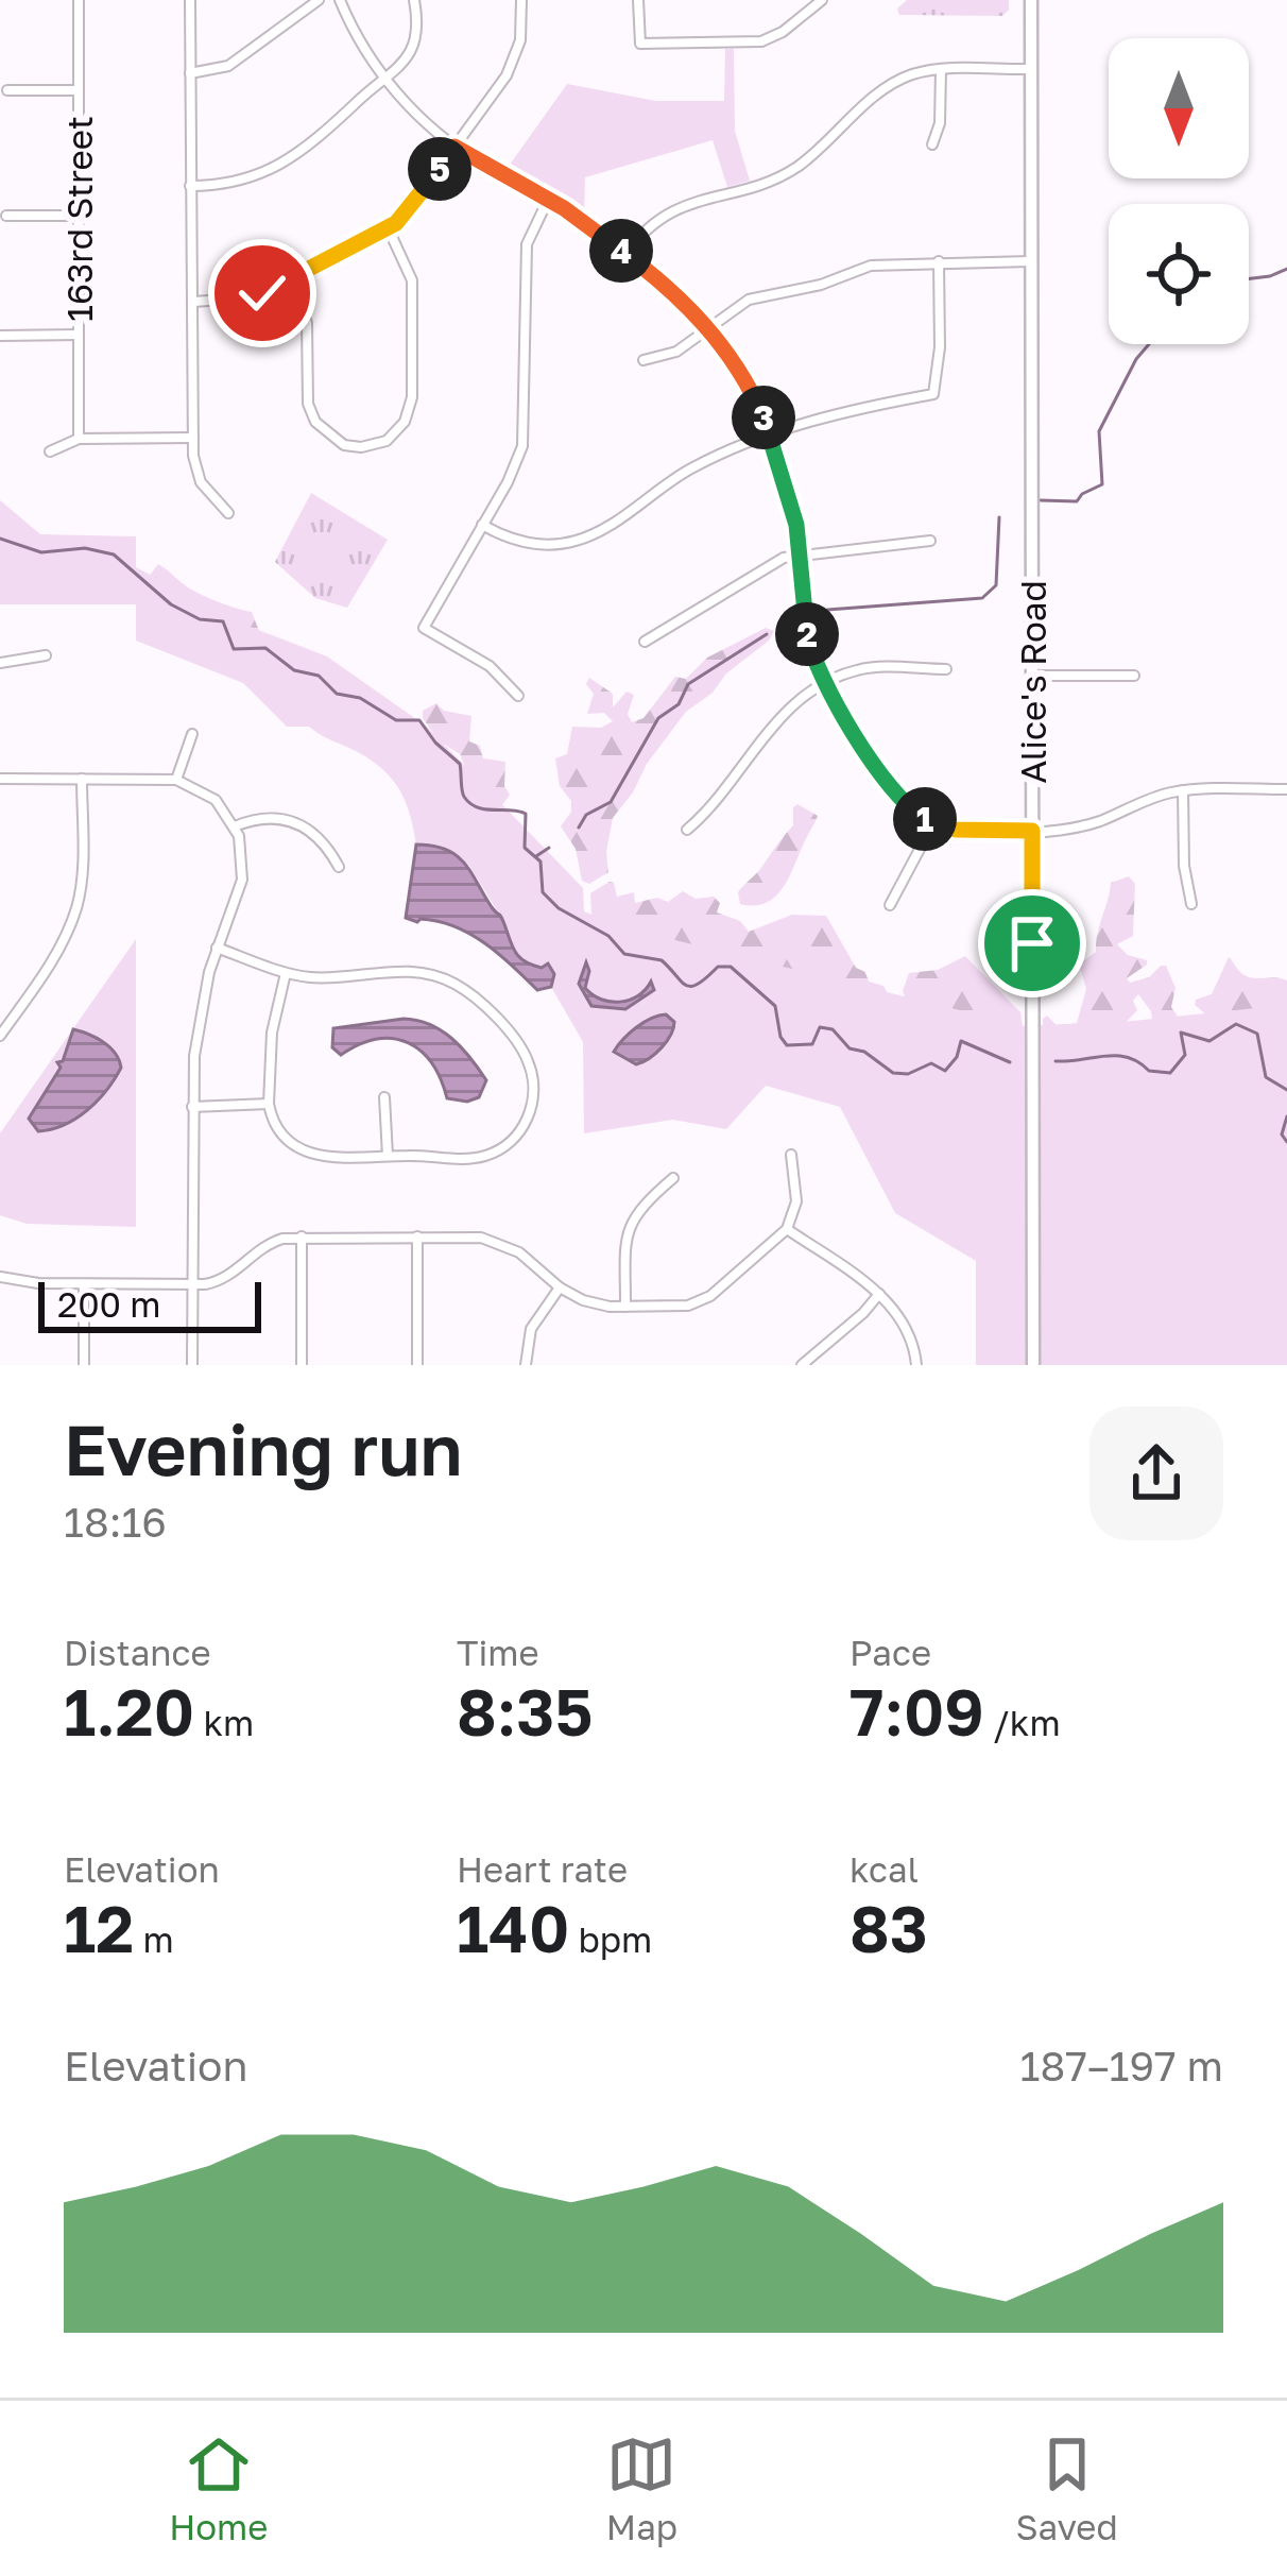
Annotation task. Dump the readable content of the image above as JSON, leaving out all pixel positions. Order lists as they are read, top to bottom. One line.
{"streets":{"main road":["Alice's Road"],"street":["163rd Street"]},"scale_bar":"200 m","north":"bottom","page":{"pins":["5","4","3","2","1"],"scale":"200 m","heading":["Evening run","18:16"],"stats":[["Distance","1.20 km"],["Time","8:35"],["Pace","7:09 /km"],["Elevation","12 m"],["Heart rate","140 bpm"],["kcal","83"]],"chart":["Elevation","187–197 m"],"tabs":["Home","Map","Saved"]}}
